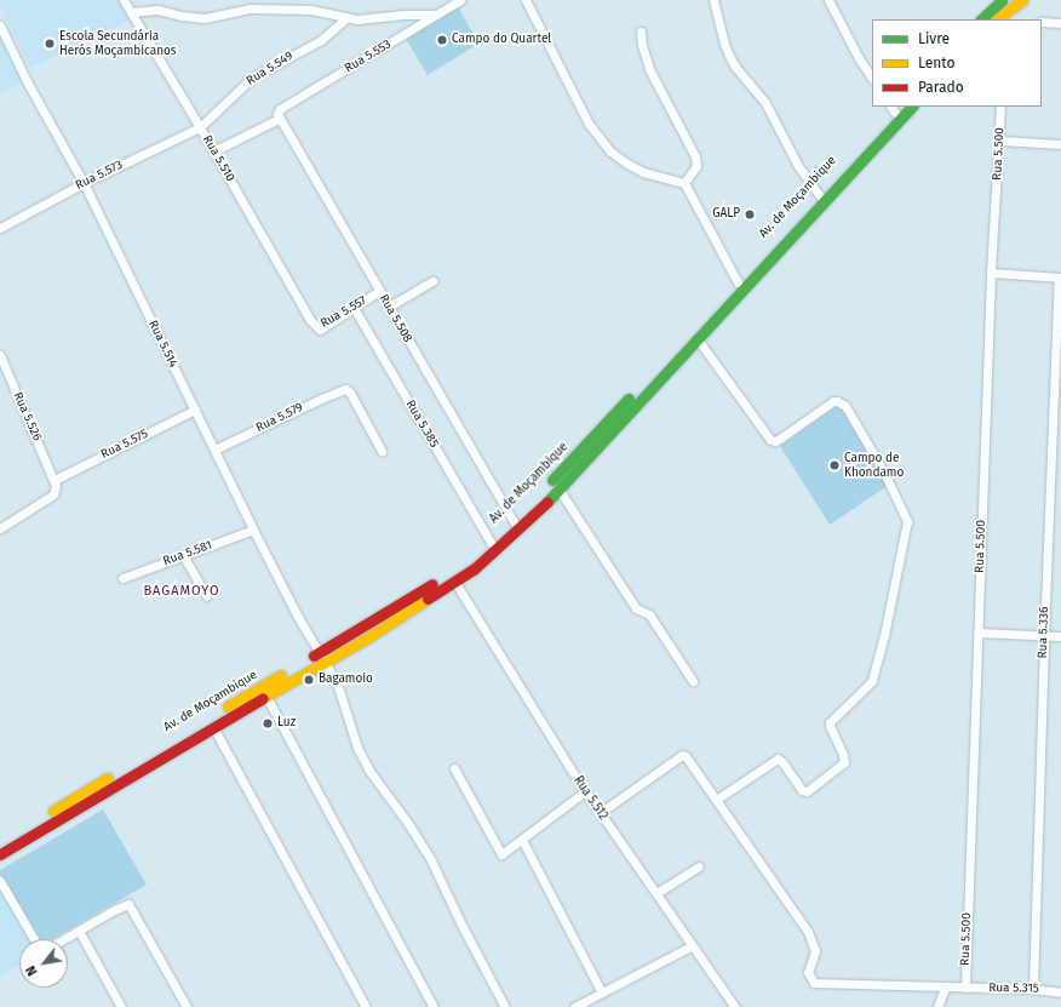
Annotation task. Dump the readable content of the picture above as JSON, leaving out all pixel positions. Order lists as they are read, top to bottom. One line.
{"streets":{"highway":["Av. de Moçambique"],"street":["Rua 5.553","Rua 5.549","Rua 5.500","Rua 5.510","Rua 5.573","Rua 5.557","Rua 5.508","Rua 5.514","Rua 5.526","Rua 5.579","Rua 5.385","Rua 5.575","Rua 5.581","Rua 5.336","Rua 5.512","Rua 5.315"]},"crossings":[["Rua 5.553","Rua 5.510"],["Rua 5.553","Rua 5.508"],["Rua 5.549","Rua 5.510"],["Rua 5.549","Rua 5.573"],["Rua 5.500","Rua 5.315"],["Rua 5.510","Rua 5.573"],["Rua 5.510","Rua 5.557"],["Rua 5.573","Rua 5.514"],["Av. de Moçambique","Rua 5.508"],["Av. de Moçambique","Rua 5.514"],["Av. de Moçambique","Rua 5.385"],["Av. de Moçambique","Rua 5.512"],["Rua 5.557","Rua 5.508"],["Rua 5.557","Rua 5.385"],["Rua 5.514","Rua 5.579"],["Rua 5.514","Rua 5.575"],["Rua 5.514","Rua 5.581"],["Rua 5.526","Rua 5.575"],["Rua 5.336","Rua 5.315"]],"districts":["BAGAMOYO"],"places":["Campo do Quartel","Escola Secundária Herós Moçambicanos","GALP","Campo de Khondamo","Bagamoio","Luz"],"legend":["Livre","Lento","Parado"],"north":"bottom left"}
